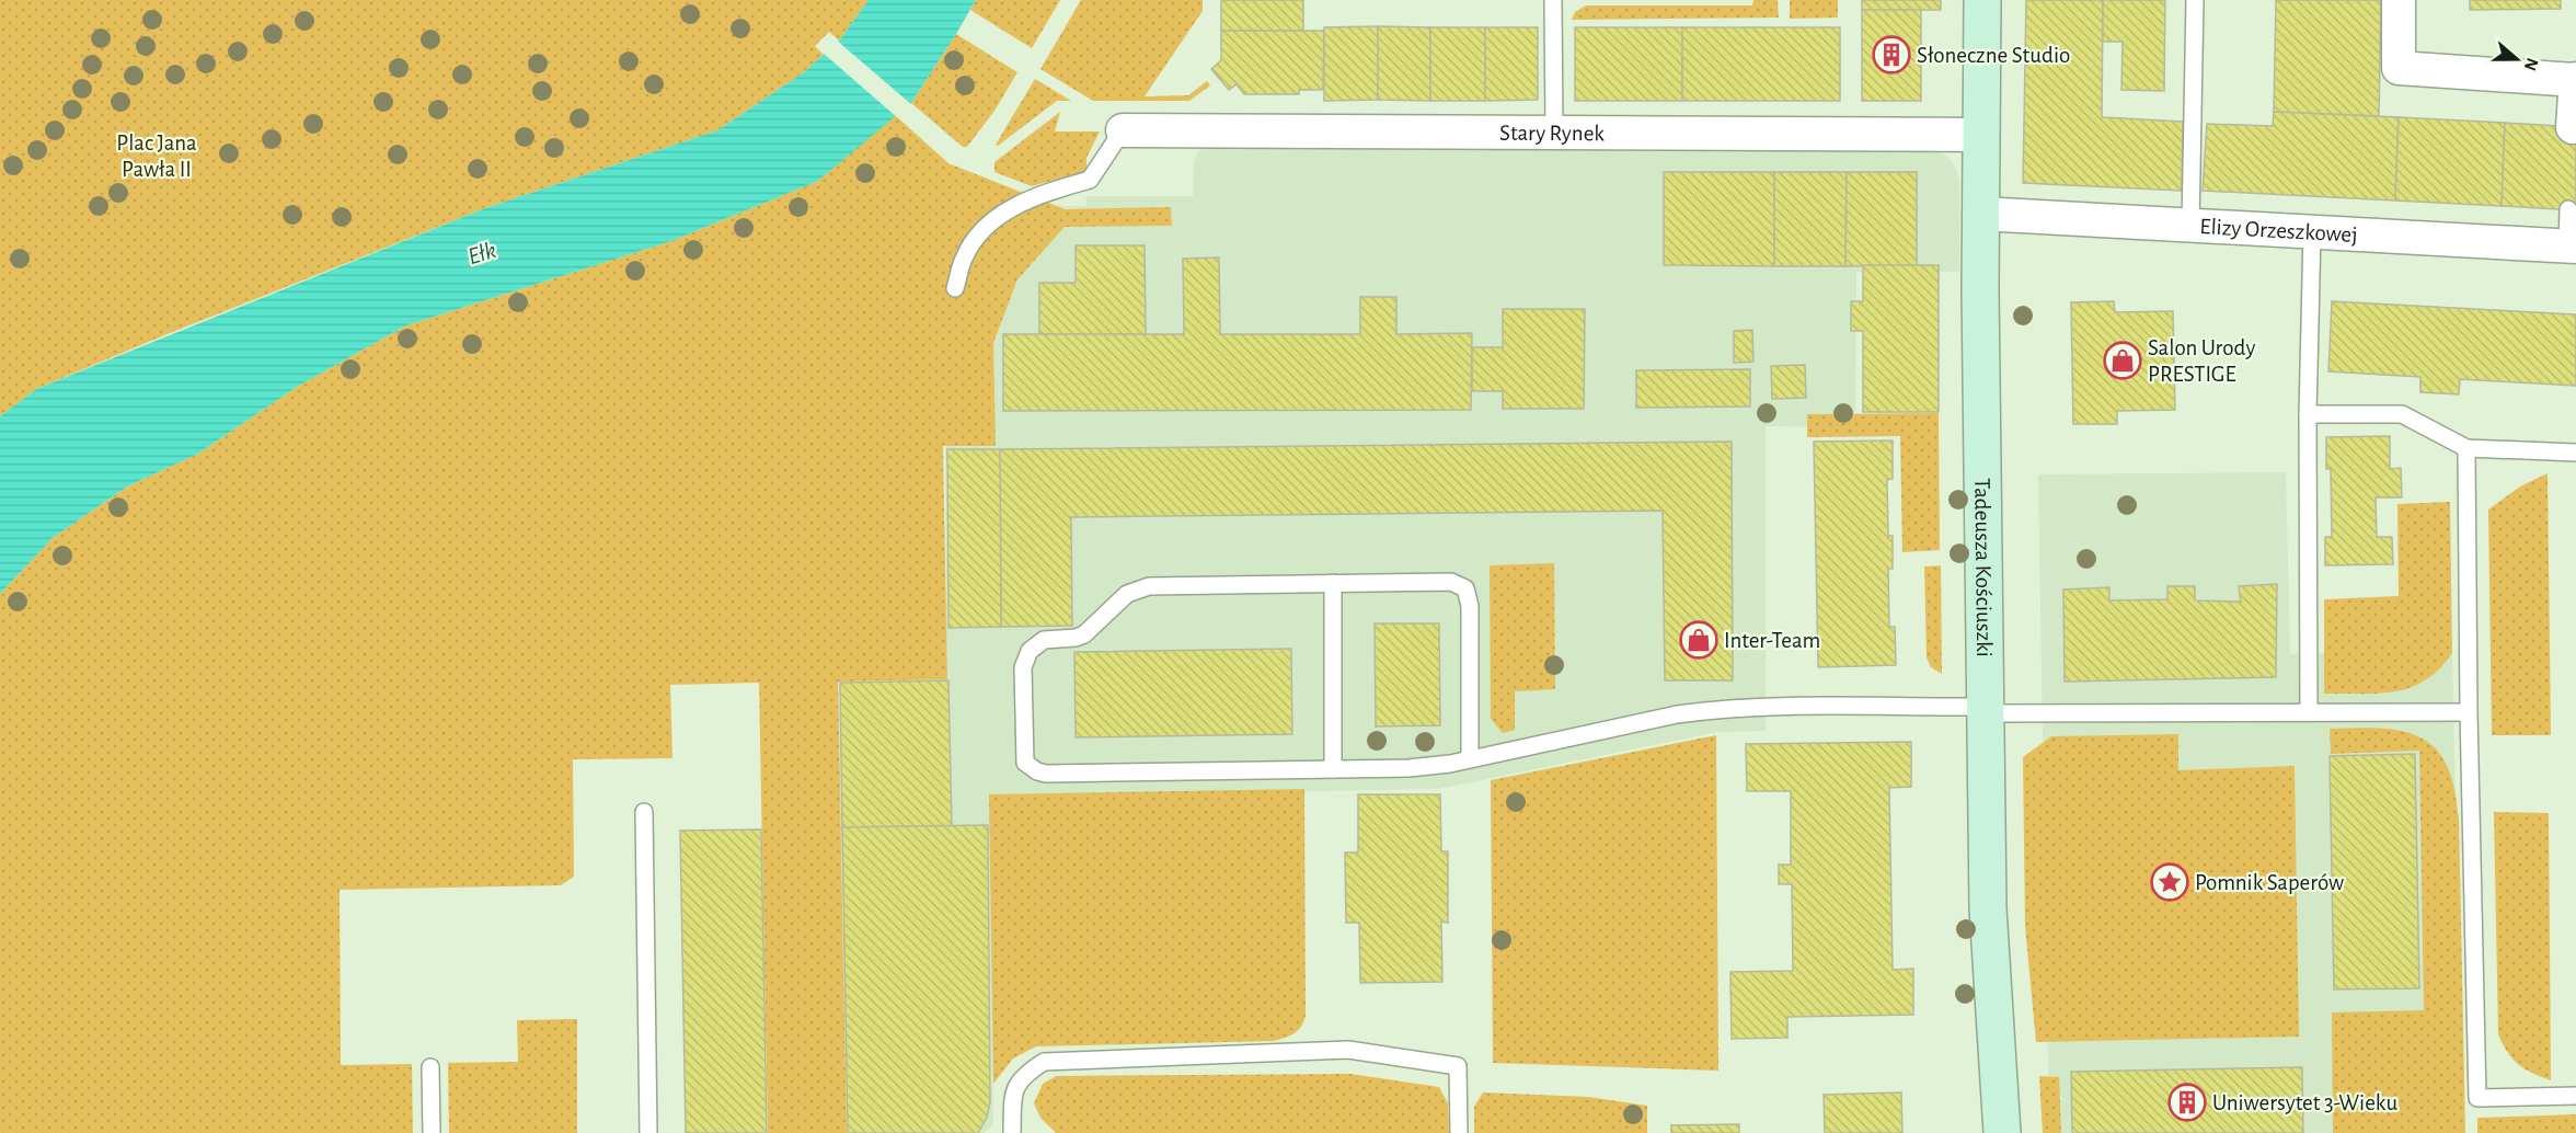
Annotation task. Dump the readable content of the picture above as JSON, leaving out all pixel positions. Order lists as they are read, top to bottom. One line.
{"streets":{"street":["Stary Rynek","Elizy Orzeszkowej","Tadeusza Kościuszki"]},"crossings":[["Stary Rynek","Tadeusza Kościuszki"],["Elizy Orzeszkowej","Tadeusza Kościuszki"]],"water":["Ełk"],"parks":["Plac Jana Pawła II"],"places":{"building":["Słoneczne Studio","Uniwersytet 3-Wieku"],"shop":["Salon Urody PRESTIGE","Inter-Team"],"place":["Pomnik Saperów"]},"north":"right"}
